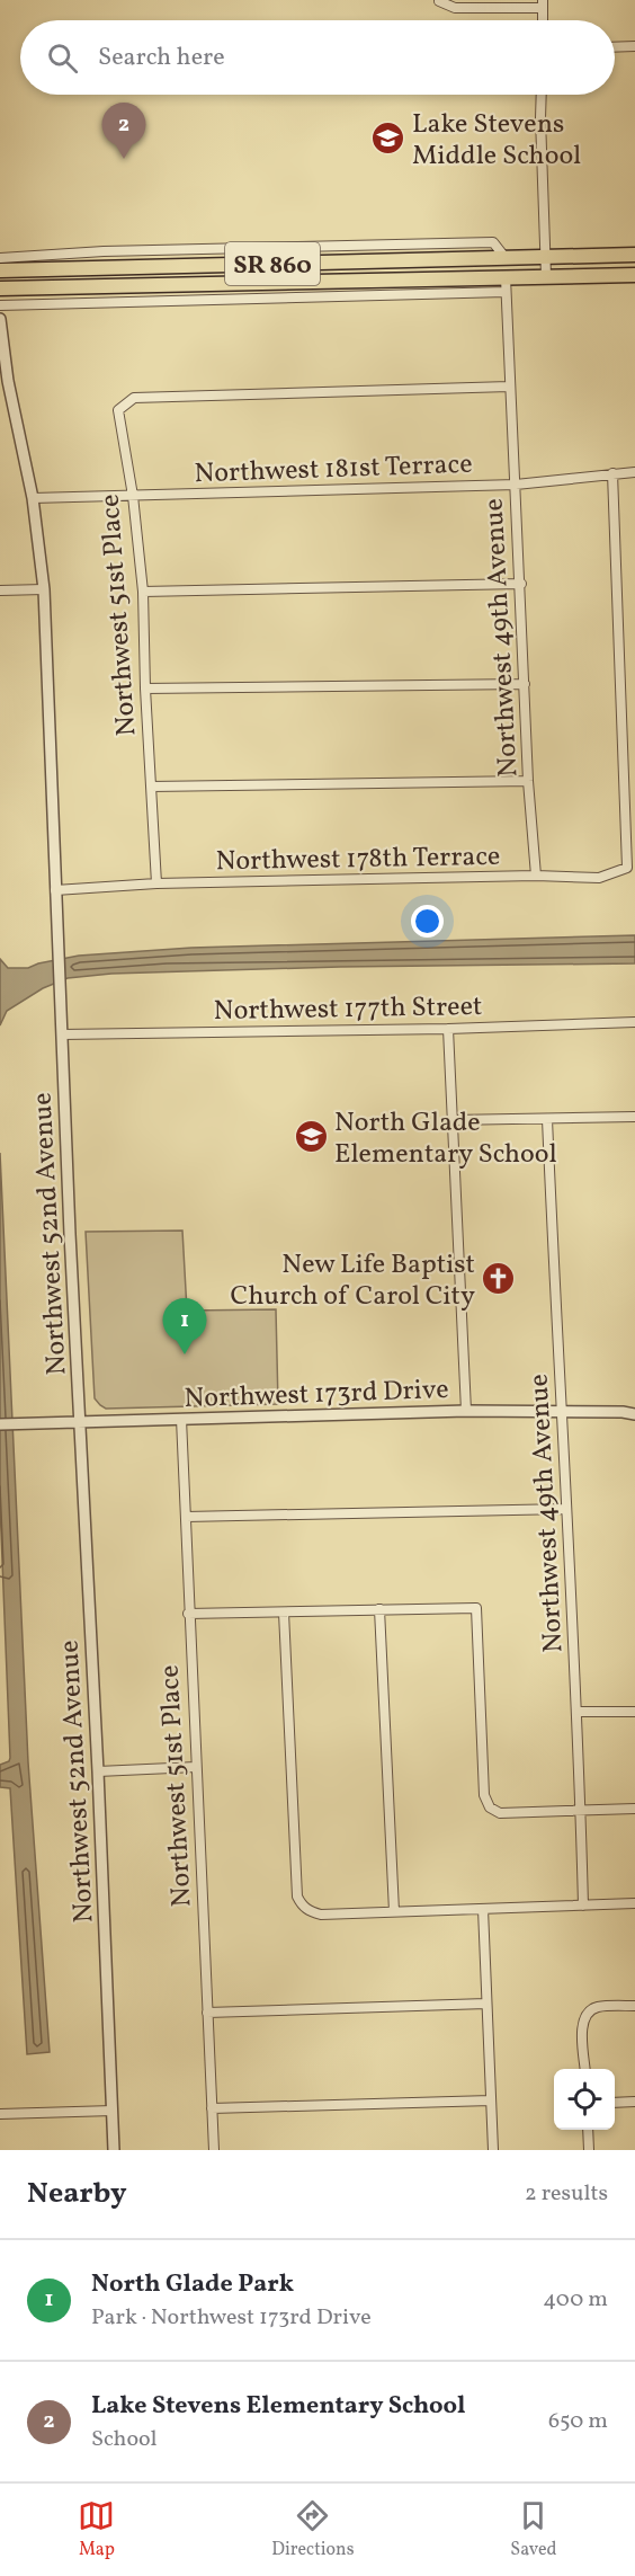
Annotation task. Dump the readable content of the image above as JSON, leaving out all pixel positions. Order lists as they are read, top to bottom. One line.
{"streets":{"main road":["SR 860"],"street":["Northwest 181st Terrace","Northwest 51st Place","Northwest 49th Avenue","Northwest 178th Terrace","Northwest 177th Street","Northwest 52nd Avenue","Northwest 173rd Drive"]},"crossings":[["SR 860","Northwest 49th Avenue"],["Northwest 181st Terrace","Northwest 51st Place"],["Northwest 181st Terrace","Northwest 49th Avenue"],["Northwest 181st Terrace","Northwest 178th Terrace"],["Northwest 181st Terrace","Northwest 52nd Avenue"],["Northwest 51st Place","Northwest 49th Avenue"],["Northwest 51st Place","Northwest 178th Terrace"],["Northwest 51st Place","Northwest 173rd Drive"],["Northwest 49th Avenue","Northwest 178th Terrace"],["Northwest 49th Avenue","Northwest 173rd Drive"],["Northwest 178th Terrace","Northwest 52nd Avenue"],["Northwest 177th Street","Northwest 52nd Avenue"],["Northwest 52nd Avenue","Northwest 173rd Drive"]],"places":{"school or university":["Lake Stevens Middle School","North Glade Elementary School"],"church":["New Life Baptist Church of Carol City"]},"page":{"search":"Search here","pins":["2","1"],"heading":["Nearby","2 results"],"list":[{"mark":"1","name":"North Glade Park","note":"Park · Northwest 173rd Drive","value":"400 m"},{"mark":"2","name":"Lake Stevens Elementary School","note":"School","value":"650 m"}],"nav":["Map","Directions","Saved"]}}
